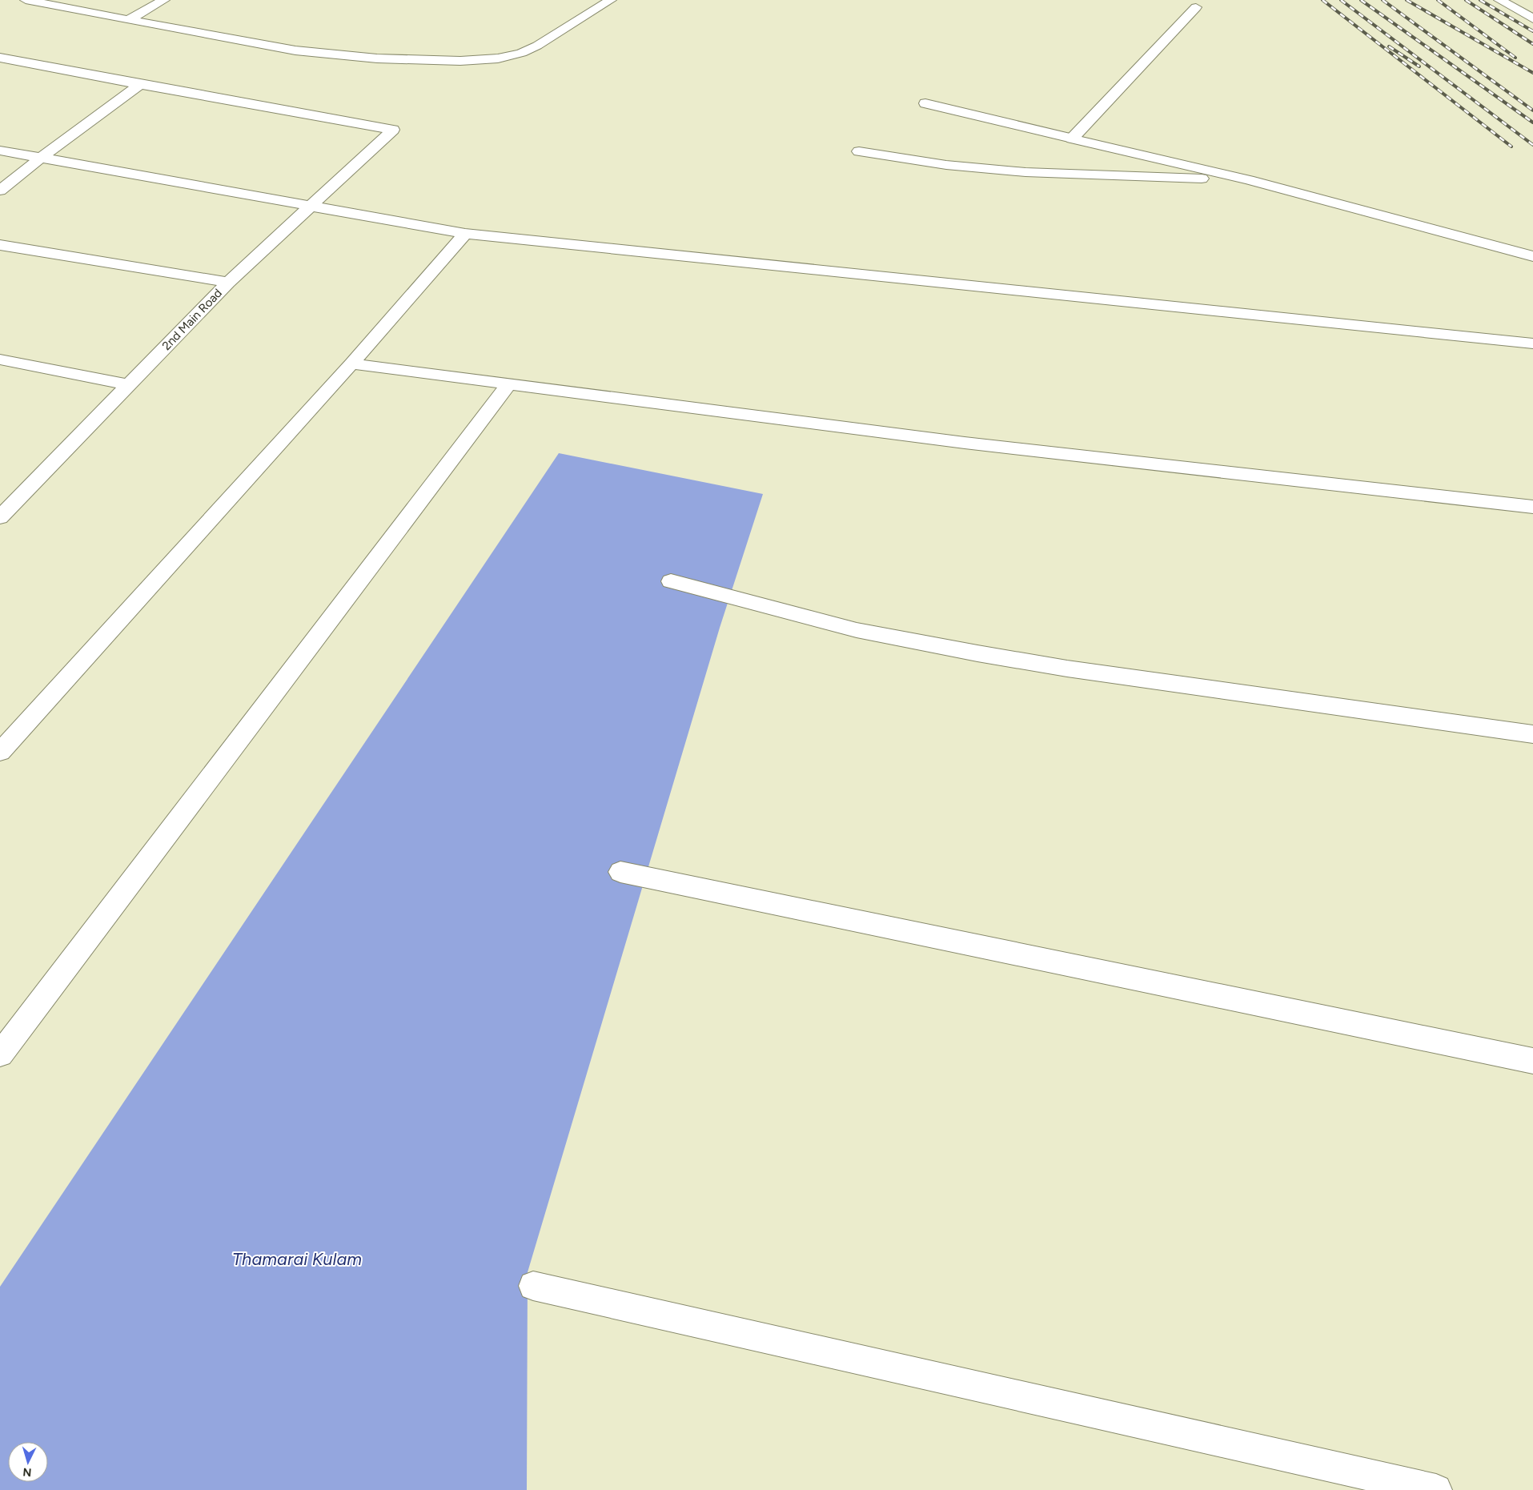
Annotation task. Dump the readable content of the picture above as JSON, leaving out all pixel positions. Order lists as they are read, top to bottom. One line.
{"streets":{"street":["2nd Main Road"]},"water":["Thamarai Kulam"],"north":"bottom"}
